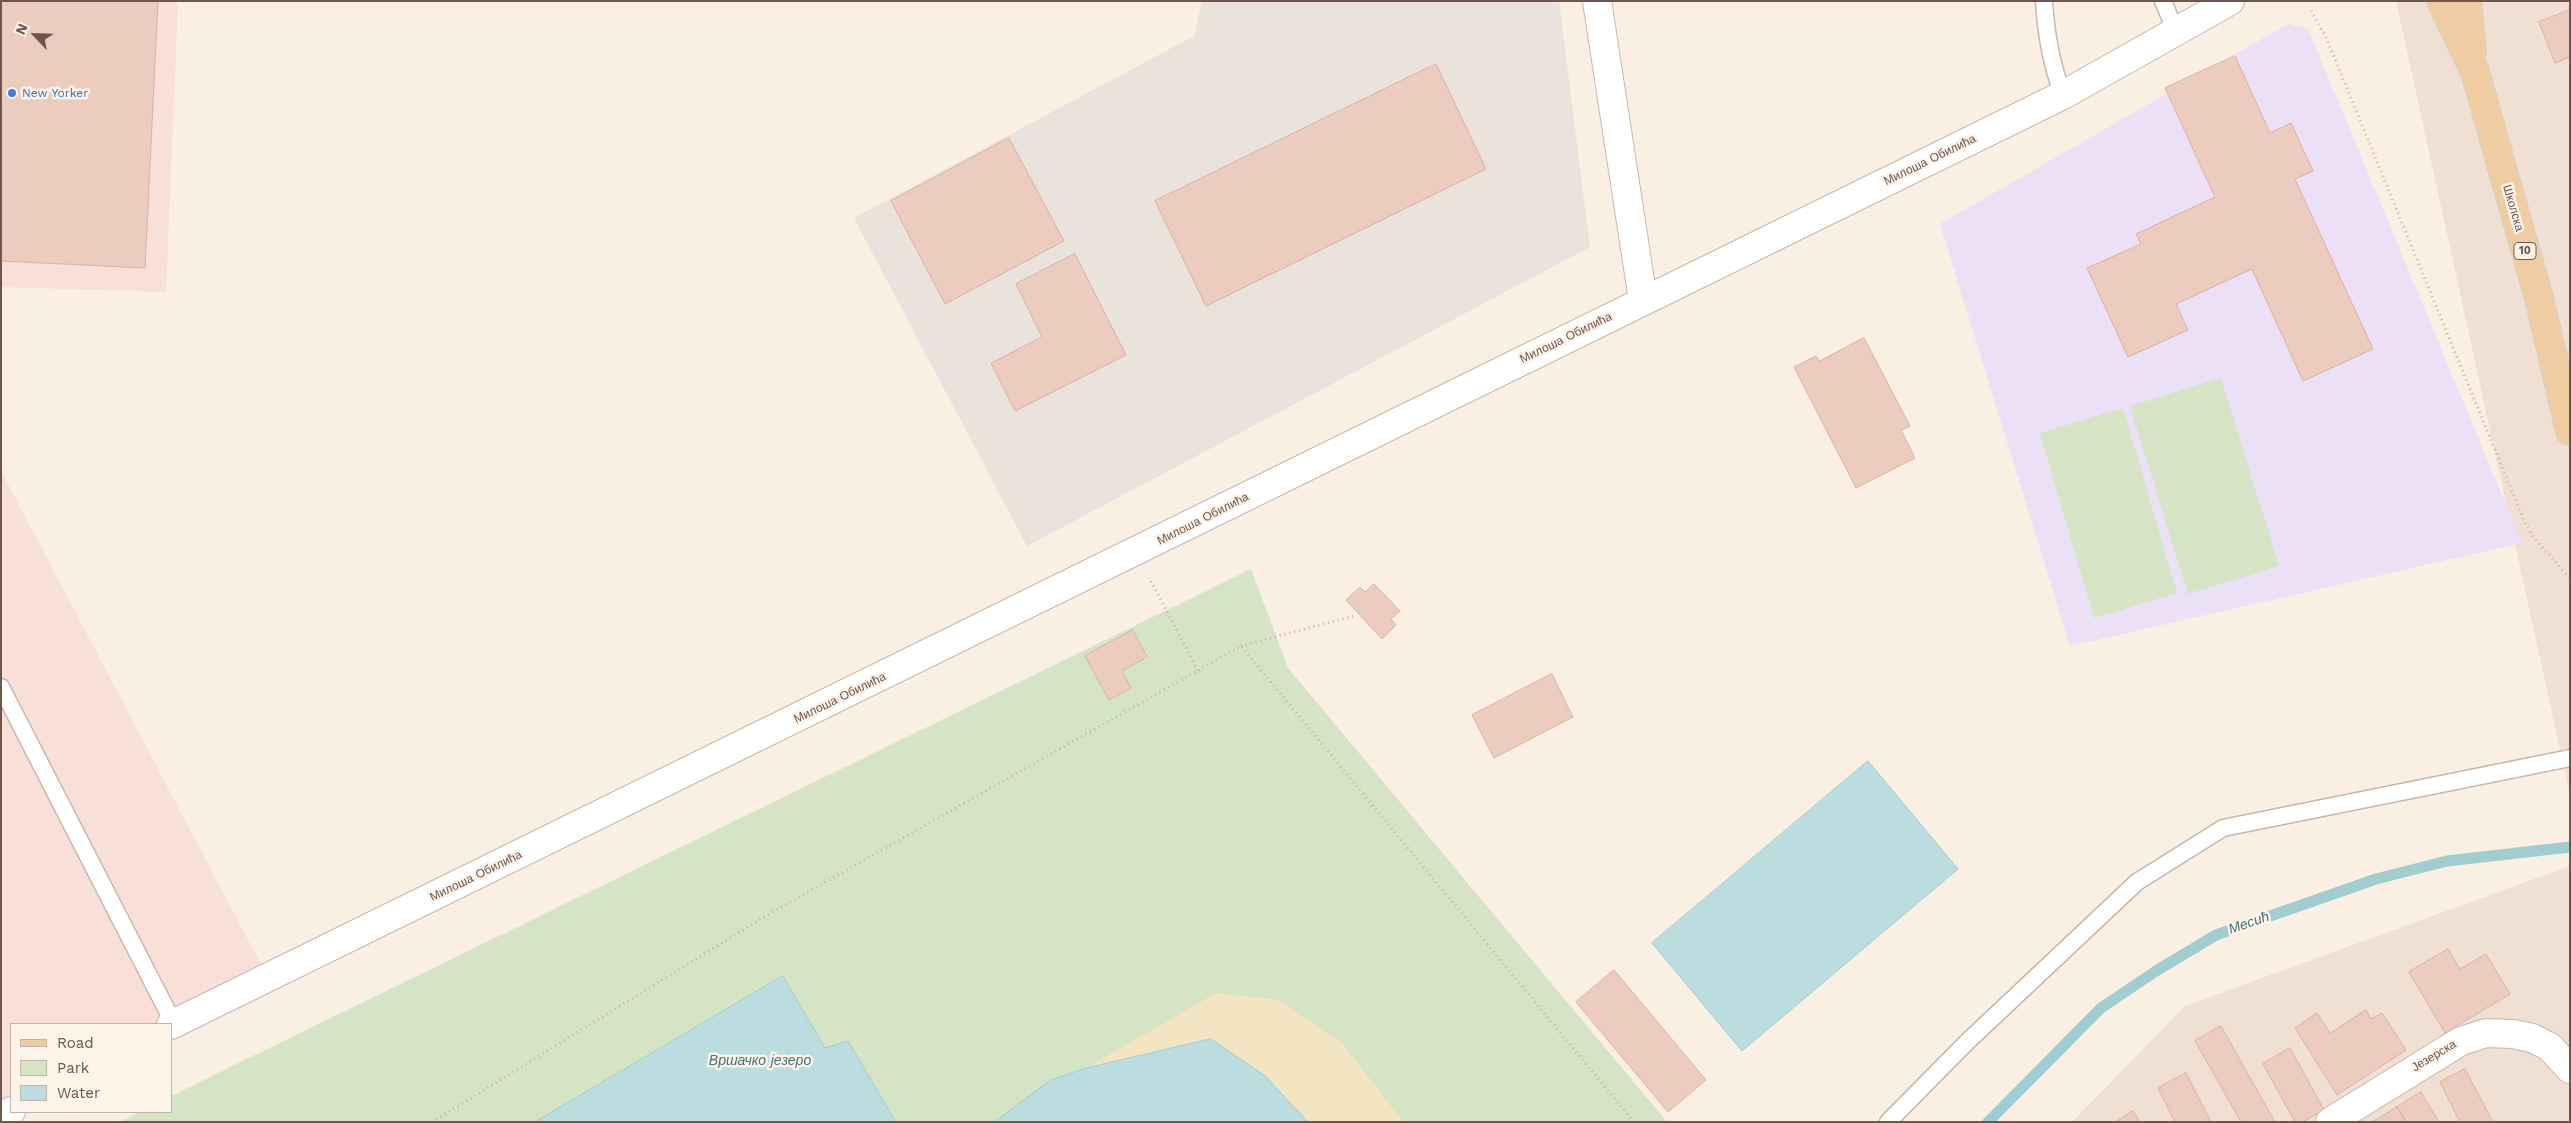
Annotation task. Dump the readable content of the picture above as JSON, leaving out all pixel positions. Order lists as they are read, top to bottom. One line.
{"streets":{"main road":["Школска","10"],"street":["Милоша Обилића","Језерска"]},"water":["Месић","Вршачко језеро"],"places":["New Yorker"],"legend":["Road","Park","Water"],"north":"top left"}
